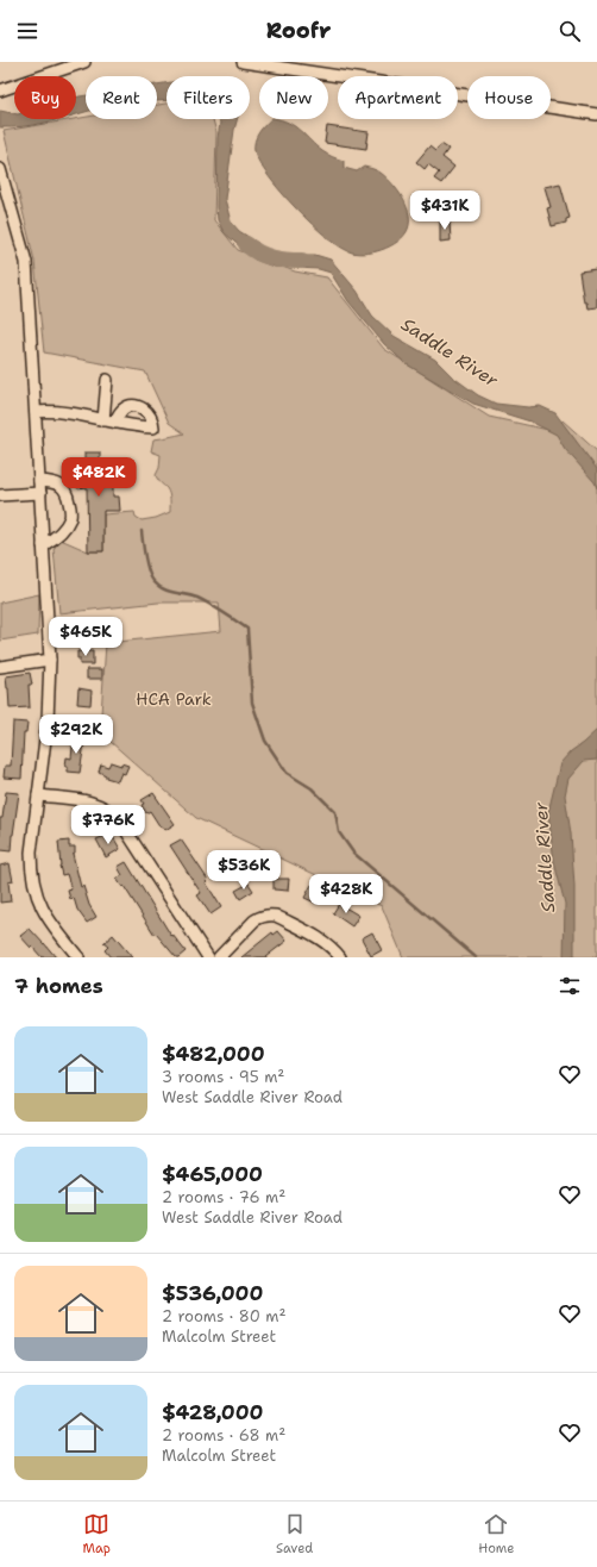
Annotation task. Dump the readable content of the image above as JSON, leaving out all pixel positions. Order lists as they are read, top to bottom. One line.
{"water":["Saddle River"],"parks":["HCA Park"],"page":{"header":"Roofr","chip":["Buy","Rent","Filters","New","Apartment","House"],"price":["$431K","$482K","$465K","$292K","$776K","$536K","$428K"],"heading":"7 homes","list":[{"name":"$482,000","note":"3 rooms · 95 m² · West Saddle River Road"},{"name":"$465,000","note":"2 rooms · 76 m² · West Saddle River Road"},{"name":"$536,000","note":"2 rooms · 80 m² · Malcolm Street"},{"name":"$428,000","note":"2 rooms · 68 m² · Malcolm Street"}],"tabs":["Map","Saved","Home"]}}
